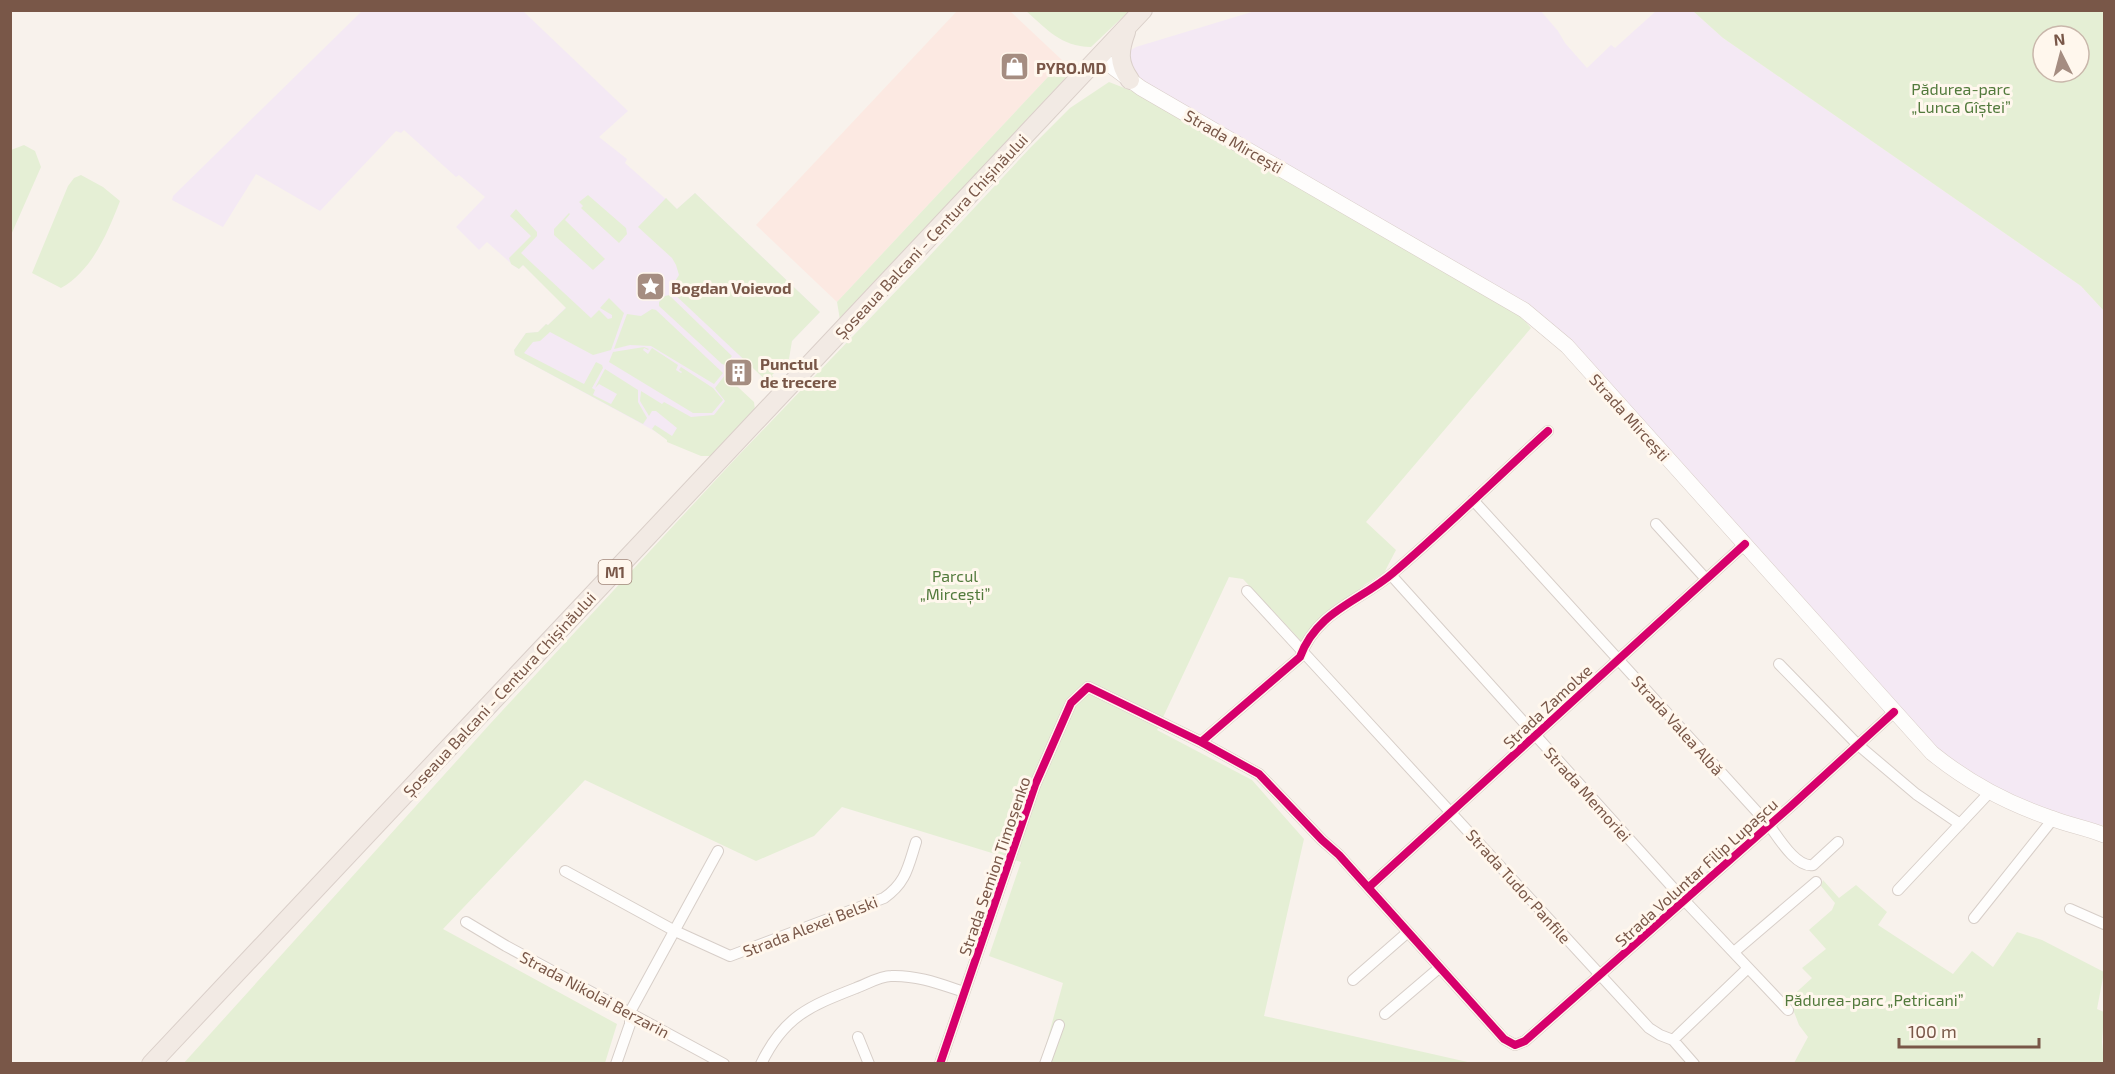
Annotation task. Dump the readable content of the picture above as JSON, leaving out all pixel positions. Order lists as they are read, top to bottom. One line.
{"streets":{"highway":["Șoseaua Balcani - Centura Chișinăului","M1"],"main road":["Strada Mircești"],"street":["Strada Zamolxe","Strada Valea Albă","Strada Memoriei","Strada Semion Timoșenko","Strada Voluntar Filip Lupașcu","Strada Tudor Panfile","Strada Alexei Belski","Strada Nikolai Berzarin"]},"crossings":[["Strada Mircești","Șoseaua Balcani - Centura Chișinăului"],["Strada Mircești","Strada Zamolxe"],["Strada Mircești","Strada Voluntar Filip Lupașcu"],["Strada Zamolxe","Strada Valea Albă"],["Strada Zamolxe","Strada Memoriei"],["Strada Zamolxe","Strada Tudor Panfile"],["Strada Valea Albă","Strada Voluntar Filip Lupașcu"],["Strada Memoriei","Strada Voluntar Filip Lupașcu"],["Strada Voluntar Filip Lupașcu","Strada Tudor Panfile"]],"parks":["Pădurea-parc „Lunca Gîștei”","Parcul „Mircești”","Pădurea-parc „Petricani”"],"places":{"shop":["PYRO.MD"],"place":["Bogdan Voievod"],"building":["Punctul de trecere"]},"scale_bar":"100 m","north":"top"}
